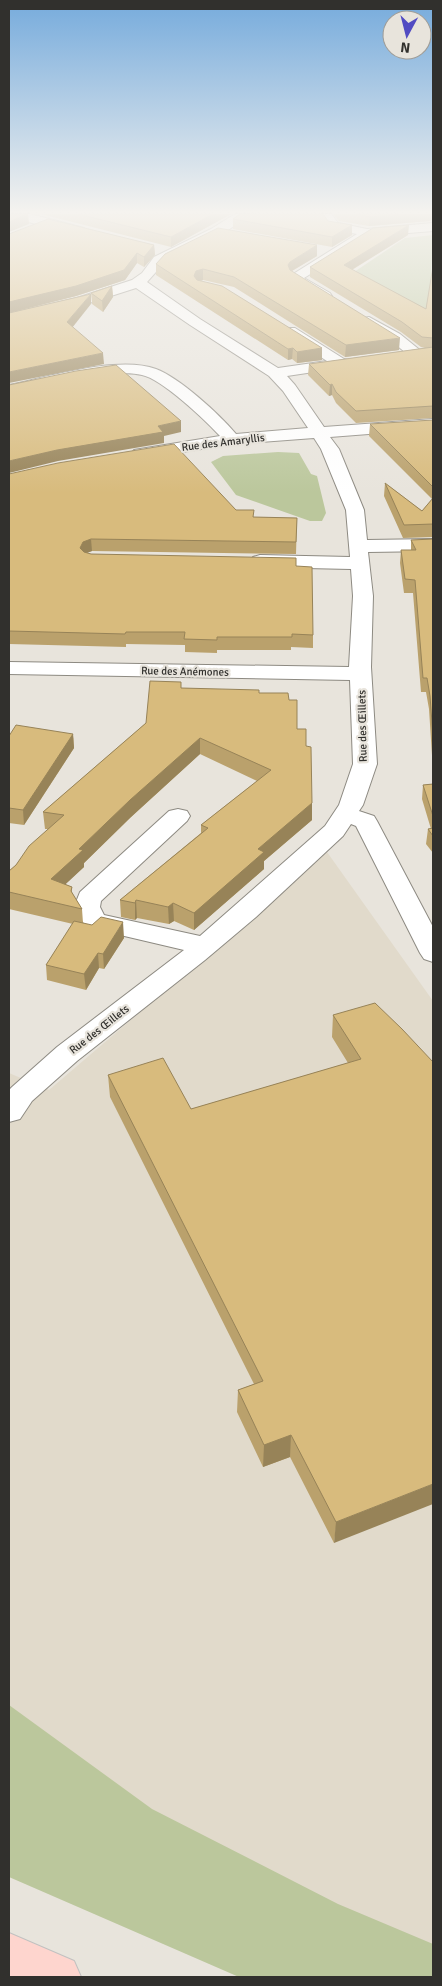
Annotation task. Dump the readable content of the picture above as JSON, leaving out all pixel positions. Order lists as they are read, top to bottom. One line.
{"streets":{"street":["Rue des Amaryllis","Rue des Anémones","Rue des Œillets"]},"crossings":[["Rue des Amaryllis","Rue des Œillets"],["Rue des Anémones","Rue des Œillets"]],"north":"bottom"}
